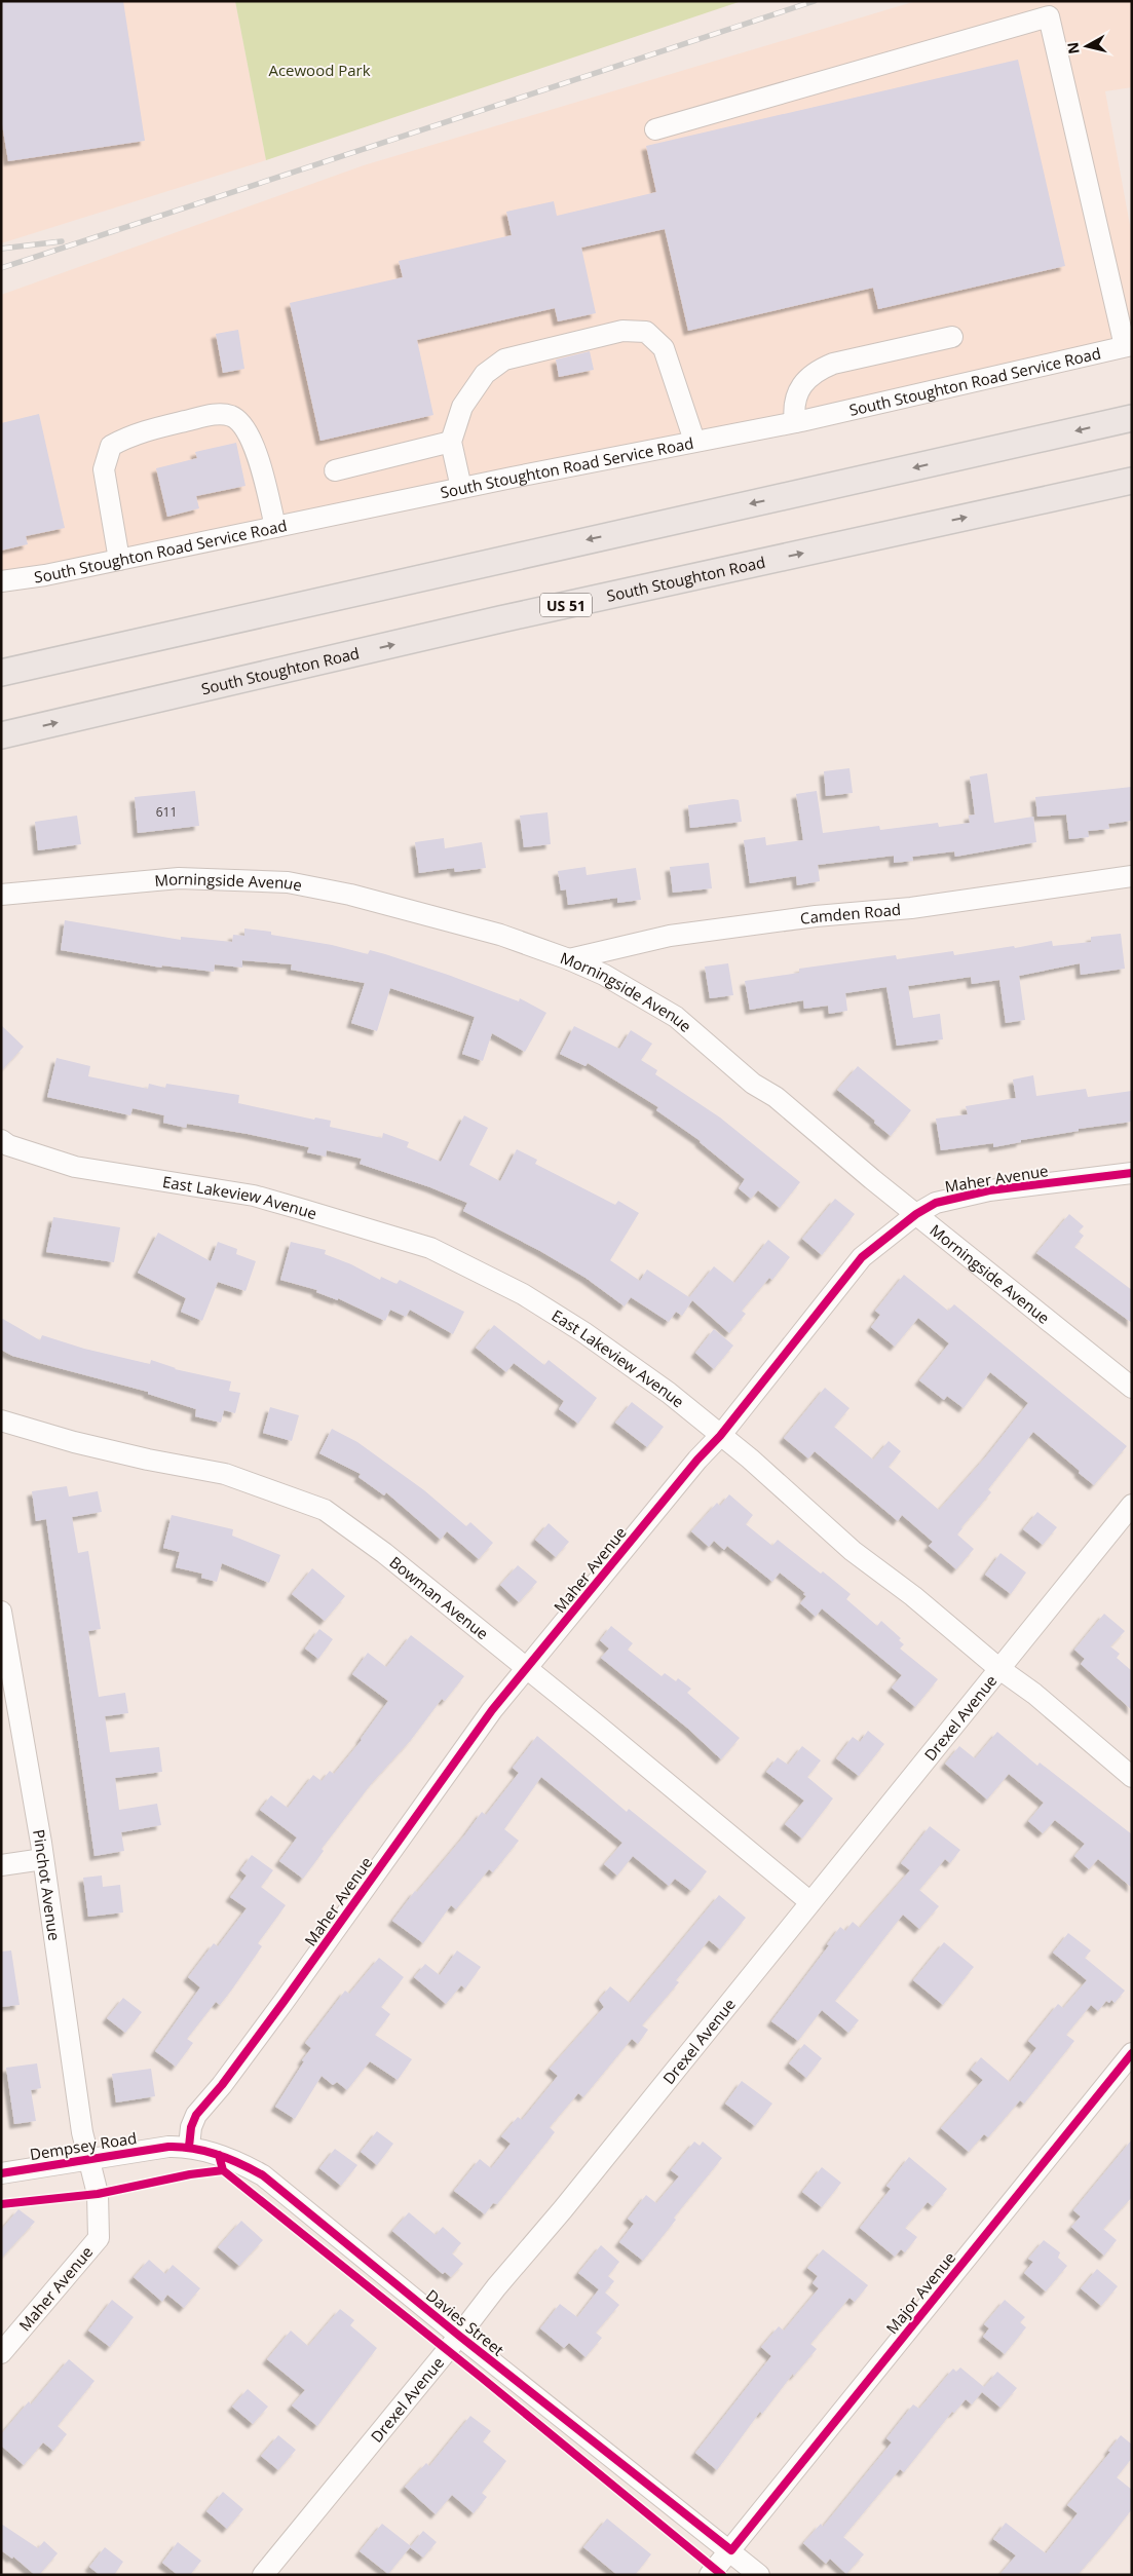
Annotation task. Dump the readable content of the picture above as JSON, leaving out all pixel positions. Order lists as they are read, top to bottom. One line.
{"streets":{"main road":["South Stoughton Road","US 51"],"street":["South Stoughton Road Service Road","Morningside Avenue","Camden Road","Maher Avenue","East Lakeview Avenue","Bowman Avenue","Drexel Avenue","Pinchot Avenue","Dempsey Road","Major Avenue","Davies Street"]},"crossings":[["Morningside Avenue","Camden Road"],["Morningside Avenue","Maher Avenue"],["Maher Avenue","East Lakeview Avenue"],["Maher Avenue","Bowman Avenue"],["Maher Avenue","Pinchot Avenue"],["Maher Avenue","Dempsey Road"],["Maher Avenue","Davies Street"],["East Lakeview Avenue","Drexel Avenue"],["Bowman Avenue","Drexel Avenue"],["Drexel Avenue","Davies Street"],["Pinchot Avenue","Dempsey Road"],["Dempsey Road","Davies Street"],["Major Avenue","Davies Street"]],"parks":["Acewood Park"],"house_numbers":["611"],"north":"left"}
